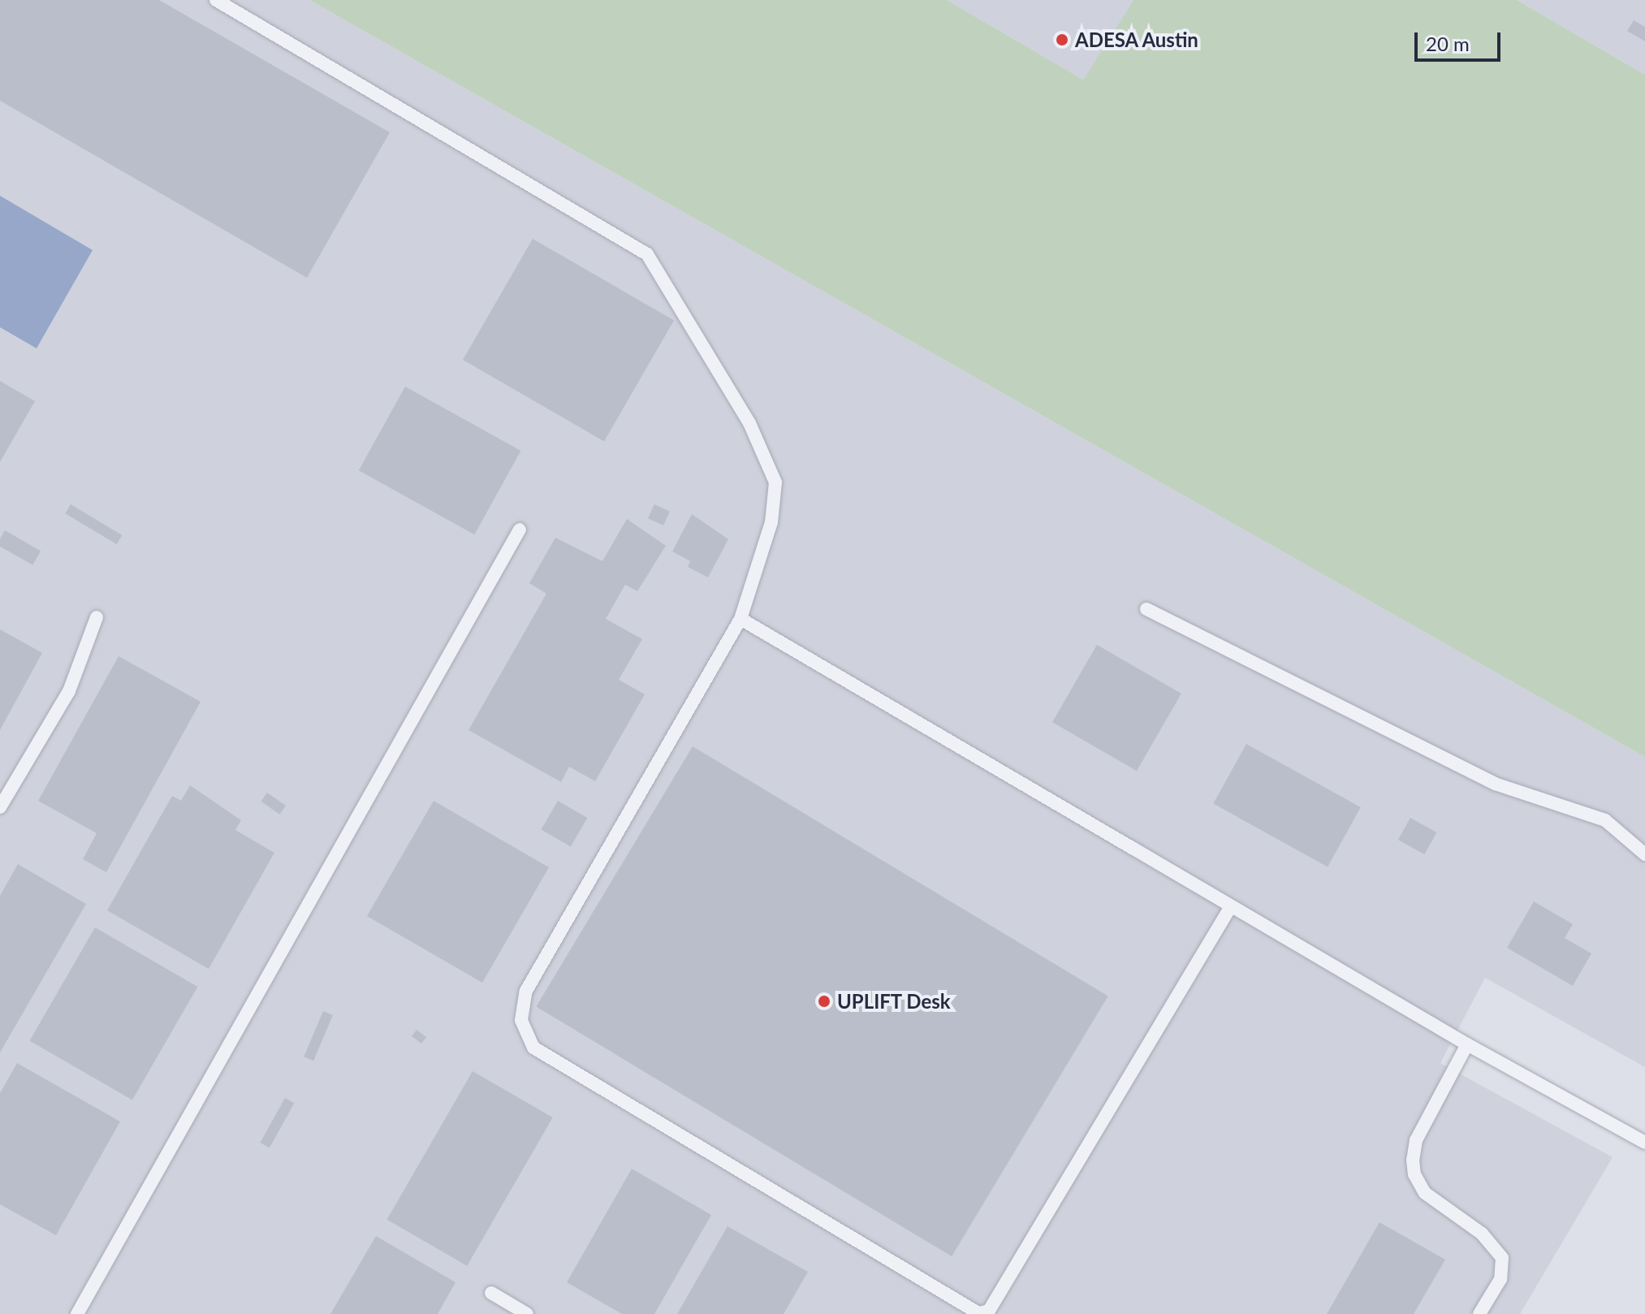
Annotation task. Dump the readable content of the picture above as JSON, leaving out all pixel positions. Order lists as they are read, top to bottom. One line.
{"places":["ADESA Austin","UPLIFT Desk"],"scale_bar":"20 m"}
